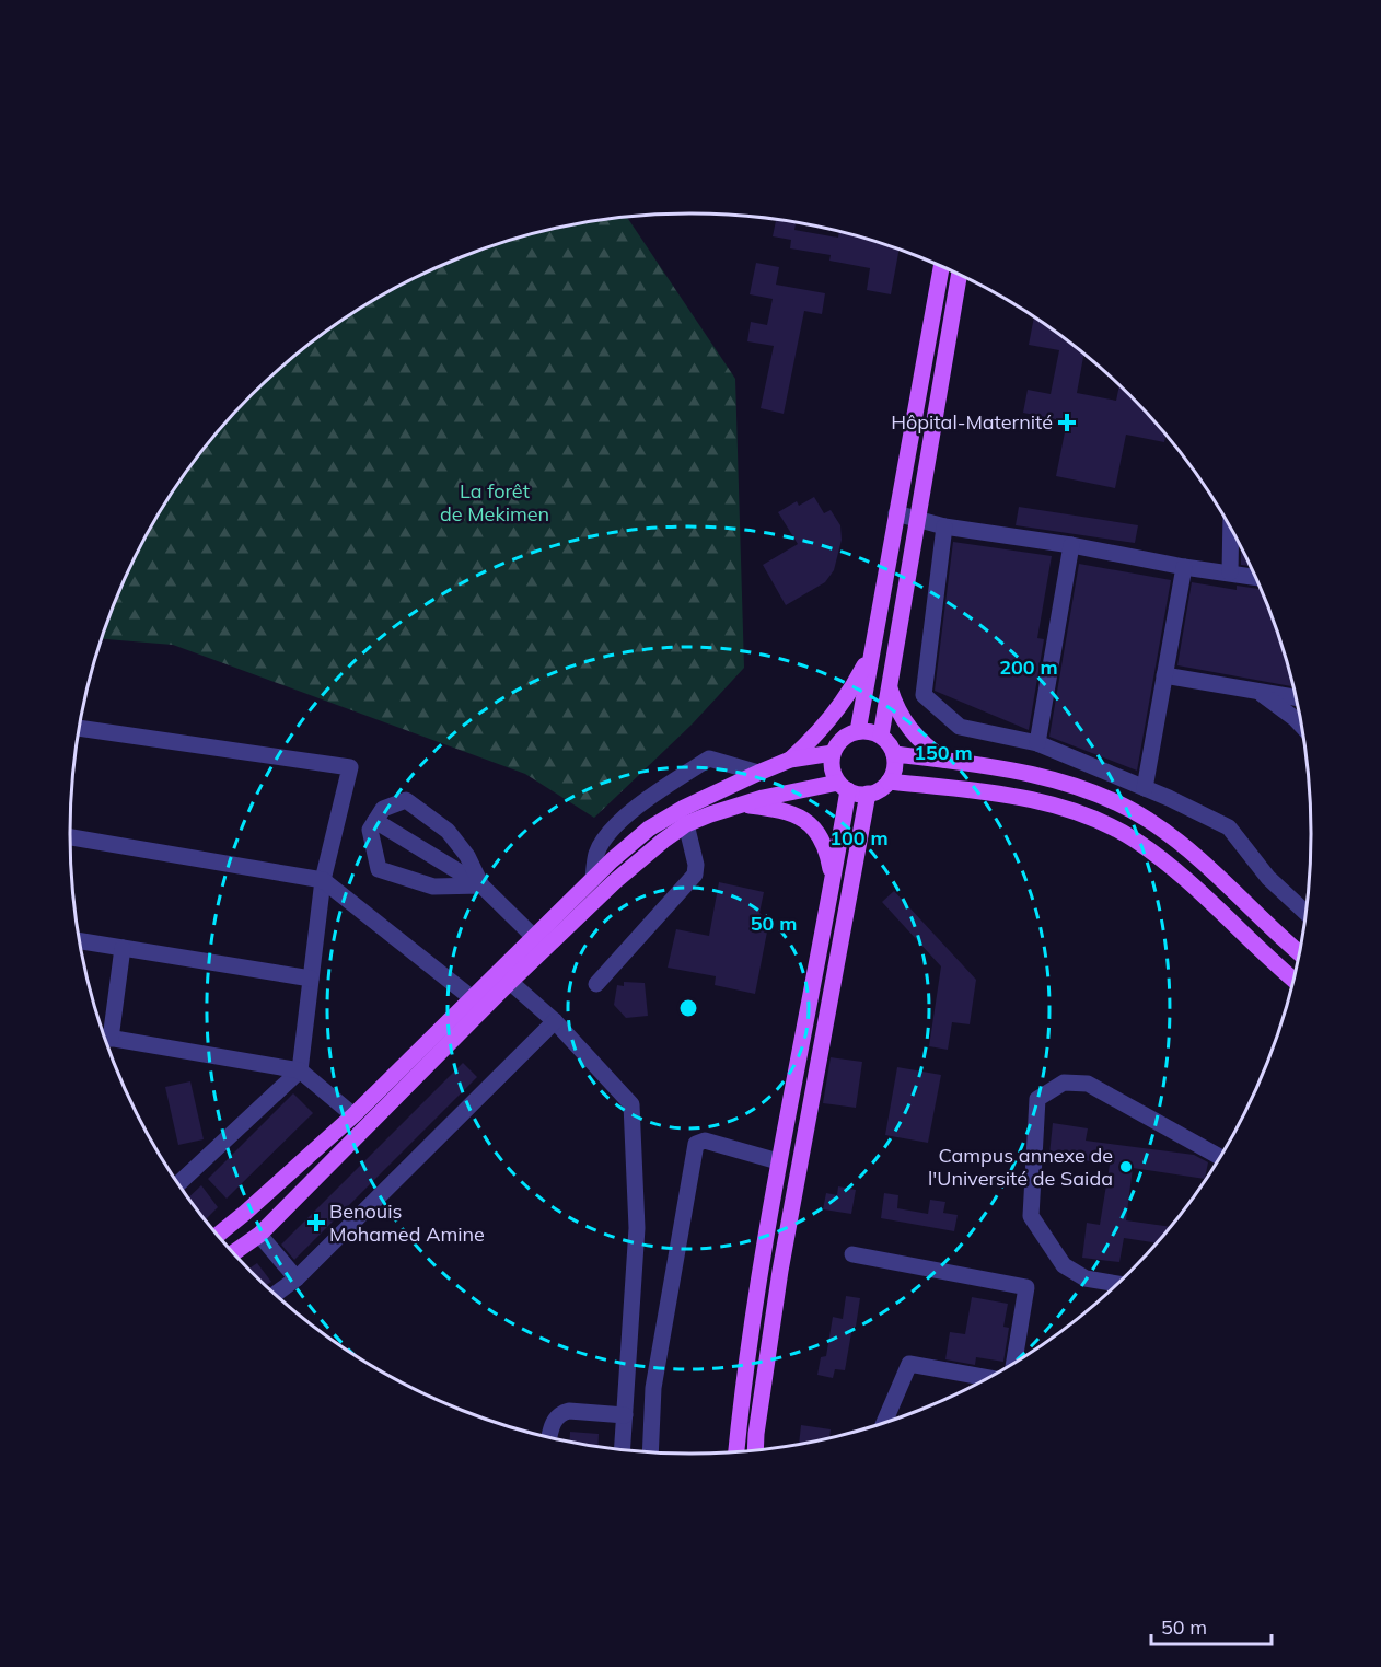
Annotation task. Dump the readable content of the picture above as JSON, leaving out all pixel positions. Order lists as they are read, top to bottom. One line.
{"parks":["La forêt de Mekimen"],"places":{"health":["Hôpital-Maternité","Benouis Mohamed Amine"],"other":["Campus annexe de l'Université de Saida"]},"scale_bar":"50 m","rings":["200 m","150 m","100 m","50 m"]}
